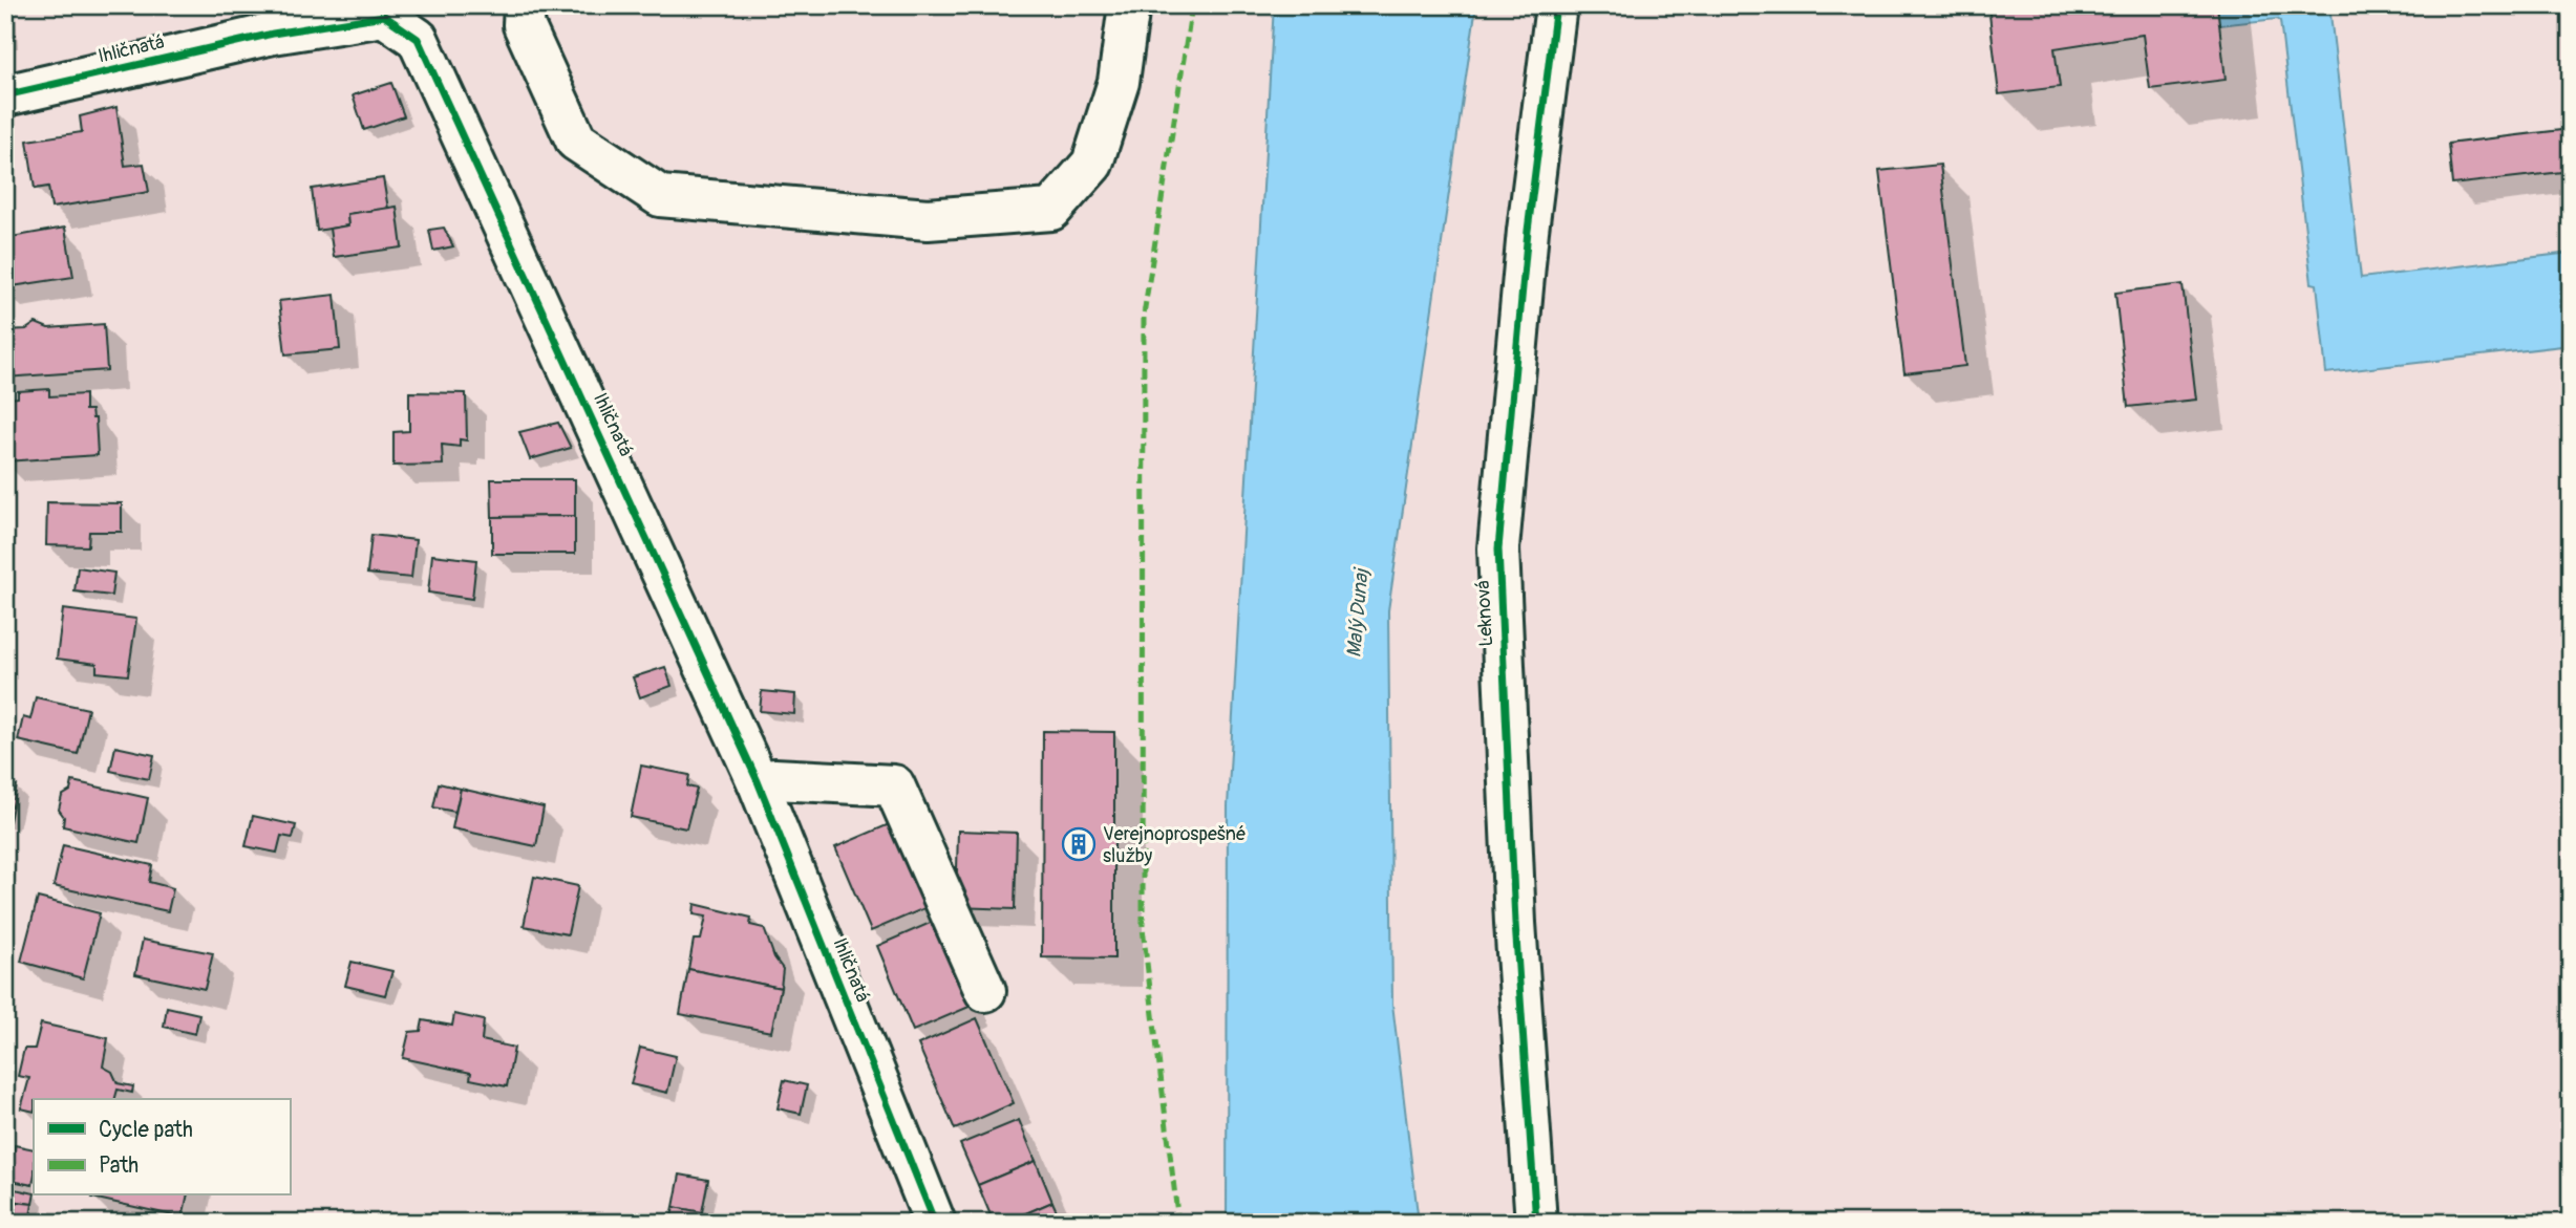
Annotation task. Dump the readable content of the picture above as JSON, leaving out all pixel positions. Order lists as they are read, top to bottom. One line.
{"streets":{"street":["Ihličnatá","Leknová"]},"water":["Malý Dunaj"],"places":{"building":["Verejnoprospešné služby"]},"legend":["Cycle path","Path"]}
